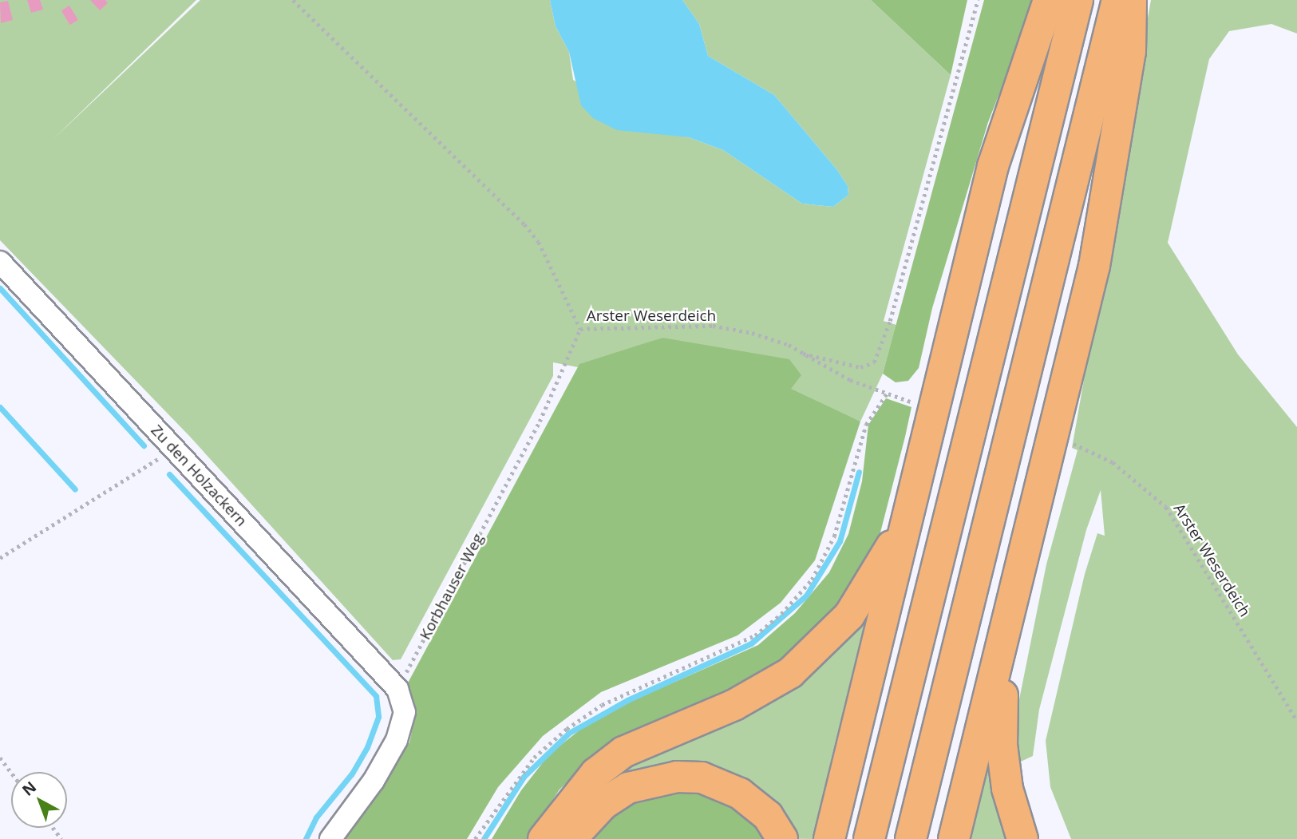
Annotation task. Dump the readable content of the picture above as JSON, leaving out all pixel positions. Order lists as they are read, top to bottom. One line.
{"streets":{"lane":["Zu den Holzackern"],"path":["Arster Weserdeich","Korbhauser Weg"]},"crossings":[["Arster Weserdeich","Korbhauser Weg"],["Zu den Holzackern","Korbhauser Weg"]],"north":"top left"}
